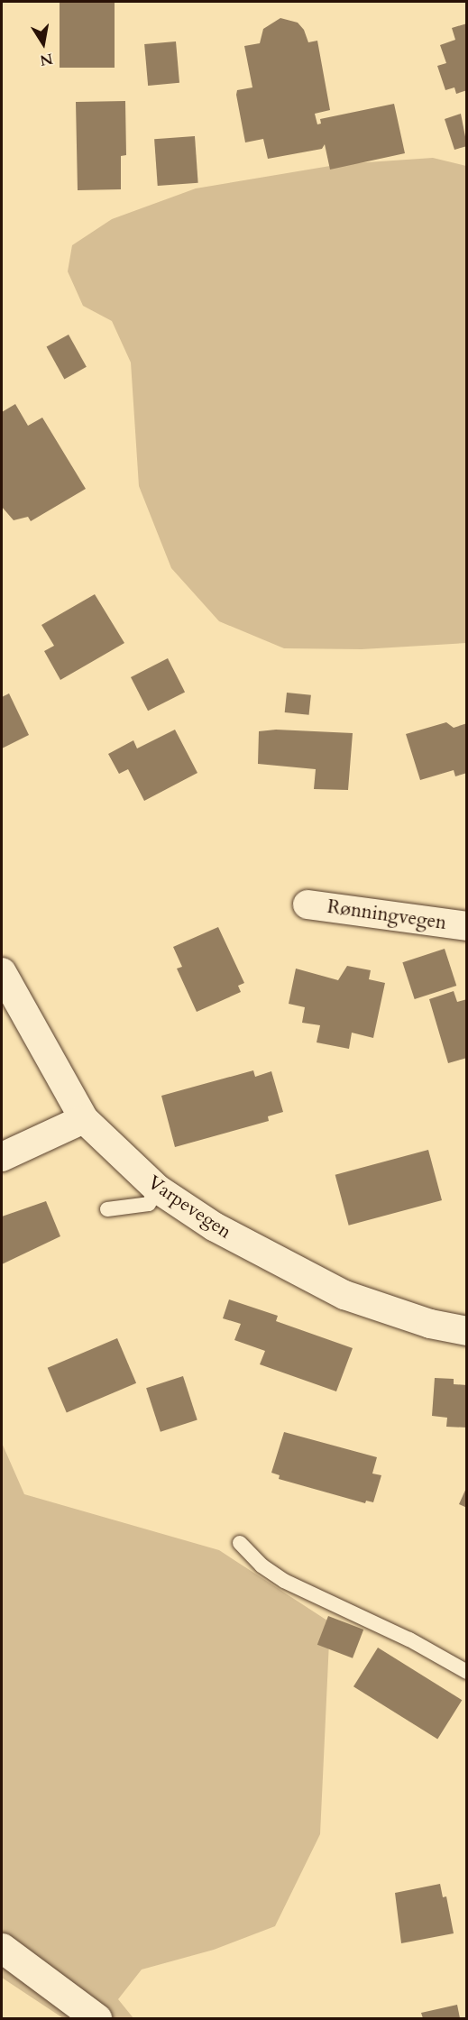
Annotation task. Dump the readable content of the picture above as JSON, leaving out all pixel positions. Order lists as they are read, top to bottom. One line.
{"streets":{"street":["Rønningvegen","Varpevegen"]},"north":"bottom"}
